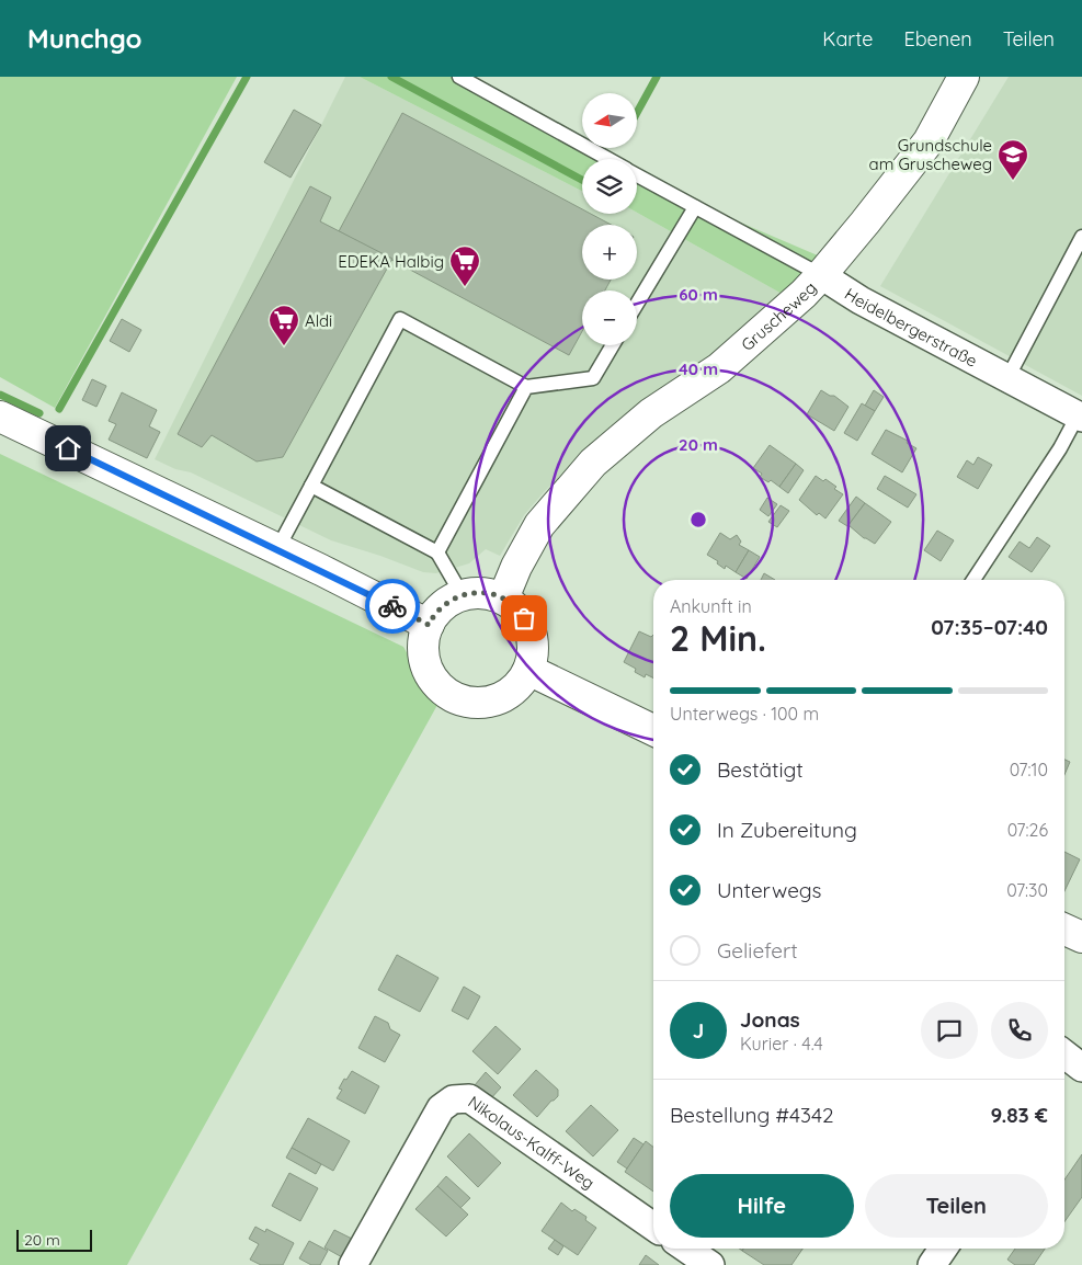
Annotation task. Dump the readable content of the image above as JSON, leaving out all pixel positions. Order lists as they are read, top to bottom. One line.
{"streets":{"street":["Gruscheweg","Heidelbergerstraße","Nikolaus-Kalff-Weg"]},"crossings":[["Gruscheweg","Heidelbergerstraße"]],"places":{"school or university":["Grundschule am Gruscheweg"],"supermarket":["EDEKA Halbig","Aldi"]},"scale_bar":"20 m","north":"left","page":{"header":"Munchgo","nav":["Karte","Ebenen","Teilen"],"map_buttons":["+","−"],"heading":["2 Min.","Ankunft in","07:35–07:40"],"panel":["Jonas","Kurier · 4.4","Bestellung #4342","9.83 €"],"bar":"Unterwegs · 100 m","list":[["Bestätigt","07:10"],["In Zubereitung","07:26"],["Unterwegs","07:30"],"Geliefert"],"round":"J","buttons":["Hilfe","Teilen"],"scale":"20 m"},"rings":["60 m","40 m","20 m"]}
